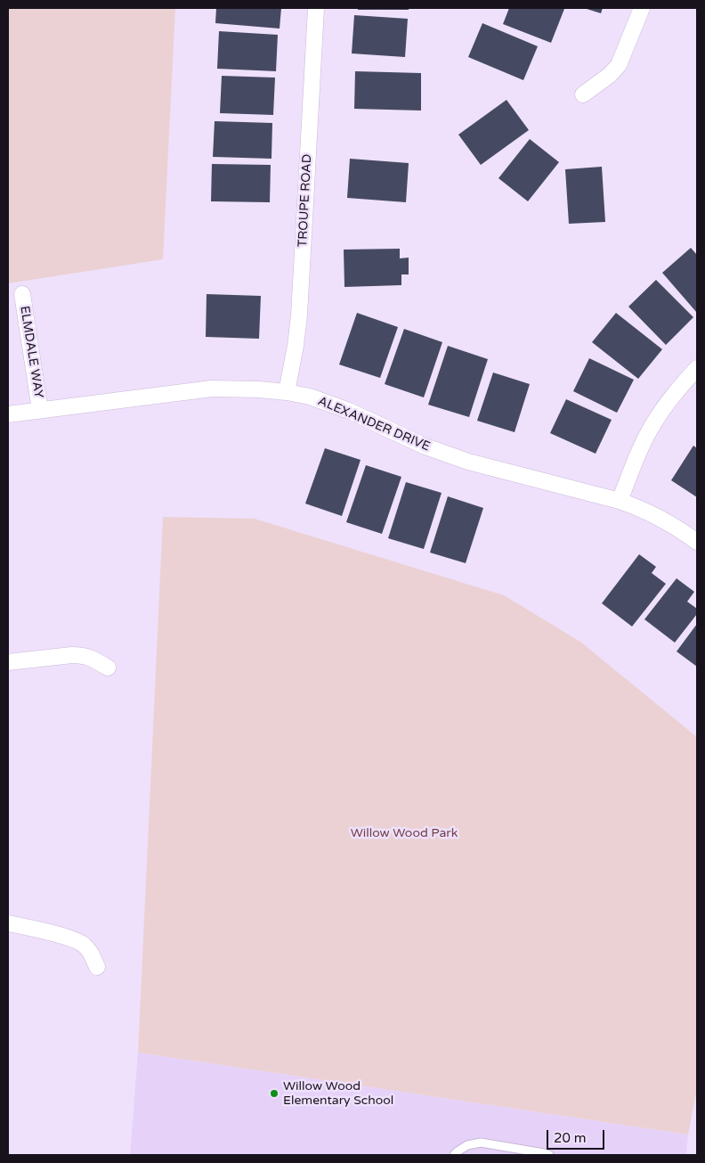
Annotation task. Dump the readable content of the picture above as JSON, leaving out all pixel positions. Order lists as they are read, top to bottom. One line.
{"streets":{"street":["TROUPE ROAD","ELMDALE WAY","ALEXANDER DRIVE"]},"crossings":[["TROUPE ROAD","ALEXANDER DRIVE"],["ELMDALE WAY","ALEXANDER DRIVE"]],"parks":["Willow Wood Park"],"places":["Willow Wood Elementary School"],"scale_bar":"20 m"}
